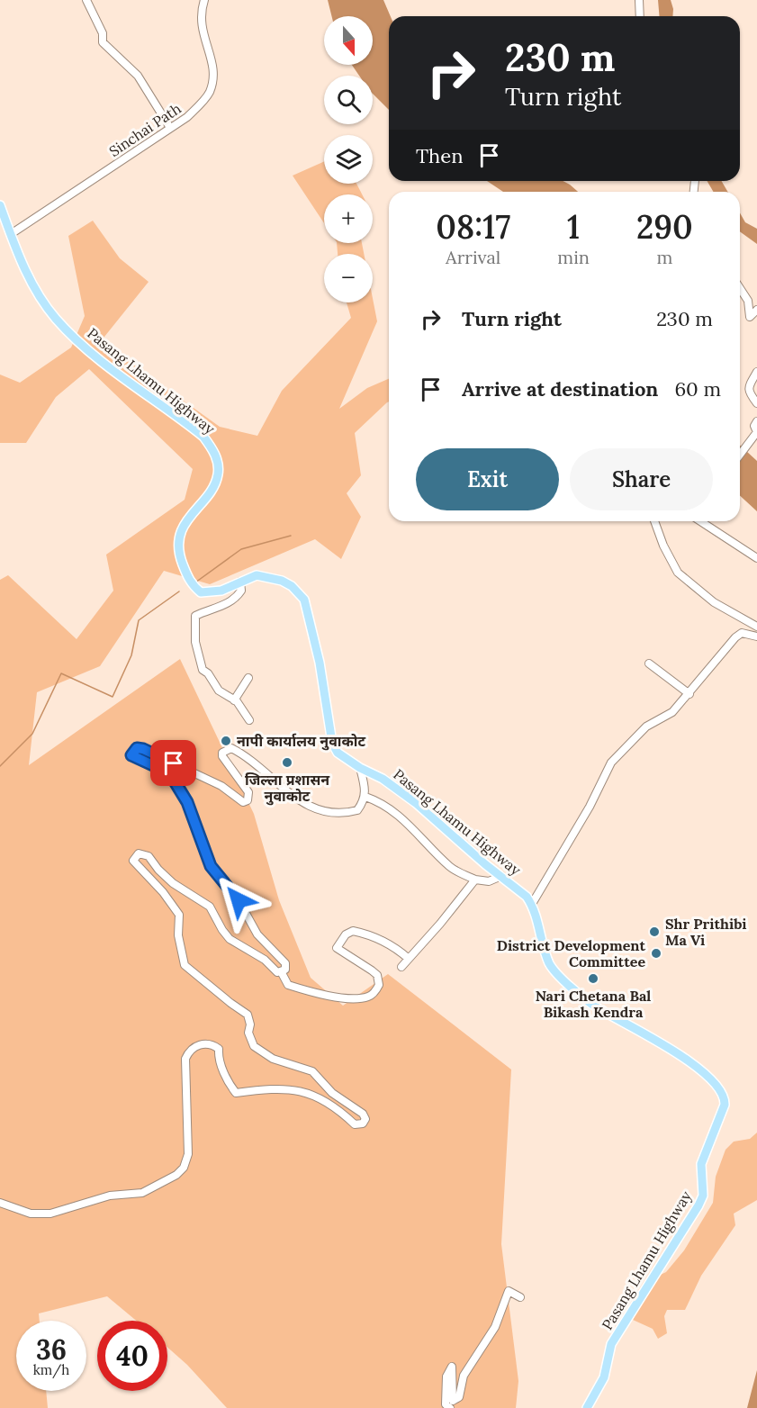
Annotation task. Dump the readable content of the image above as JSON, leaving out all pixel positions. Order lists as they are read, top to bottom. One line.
{"streets":{"main road":["Pasang Lhamu Highway"],"street":["Sinchai Path"]},"crossings":[["Sinchai Path","Pasang Lhamu Highway"]],"places":["नापी कार्यालय नुवाकोट","जिल्ला प्रशासन नुवाकोट","Shr Prithibi Ma Vi","District Development Committee","Nari Chetana Bal Bikash Kendra"],"north":"bottom","page":{"map_buttons":["+","−"],"turn":["230 m","Turn right"],"then":"Then","eta":["08:17","Arrival","1","min","290","m"],"list":[{"name":"Turn right","value":"230 m"},{"name":"Arrive at destination","value":"60 m"}],"buttons":["Exit","Share"],"speed":"36 km/h","limit":"40"}}
